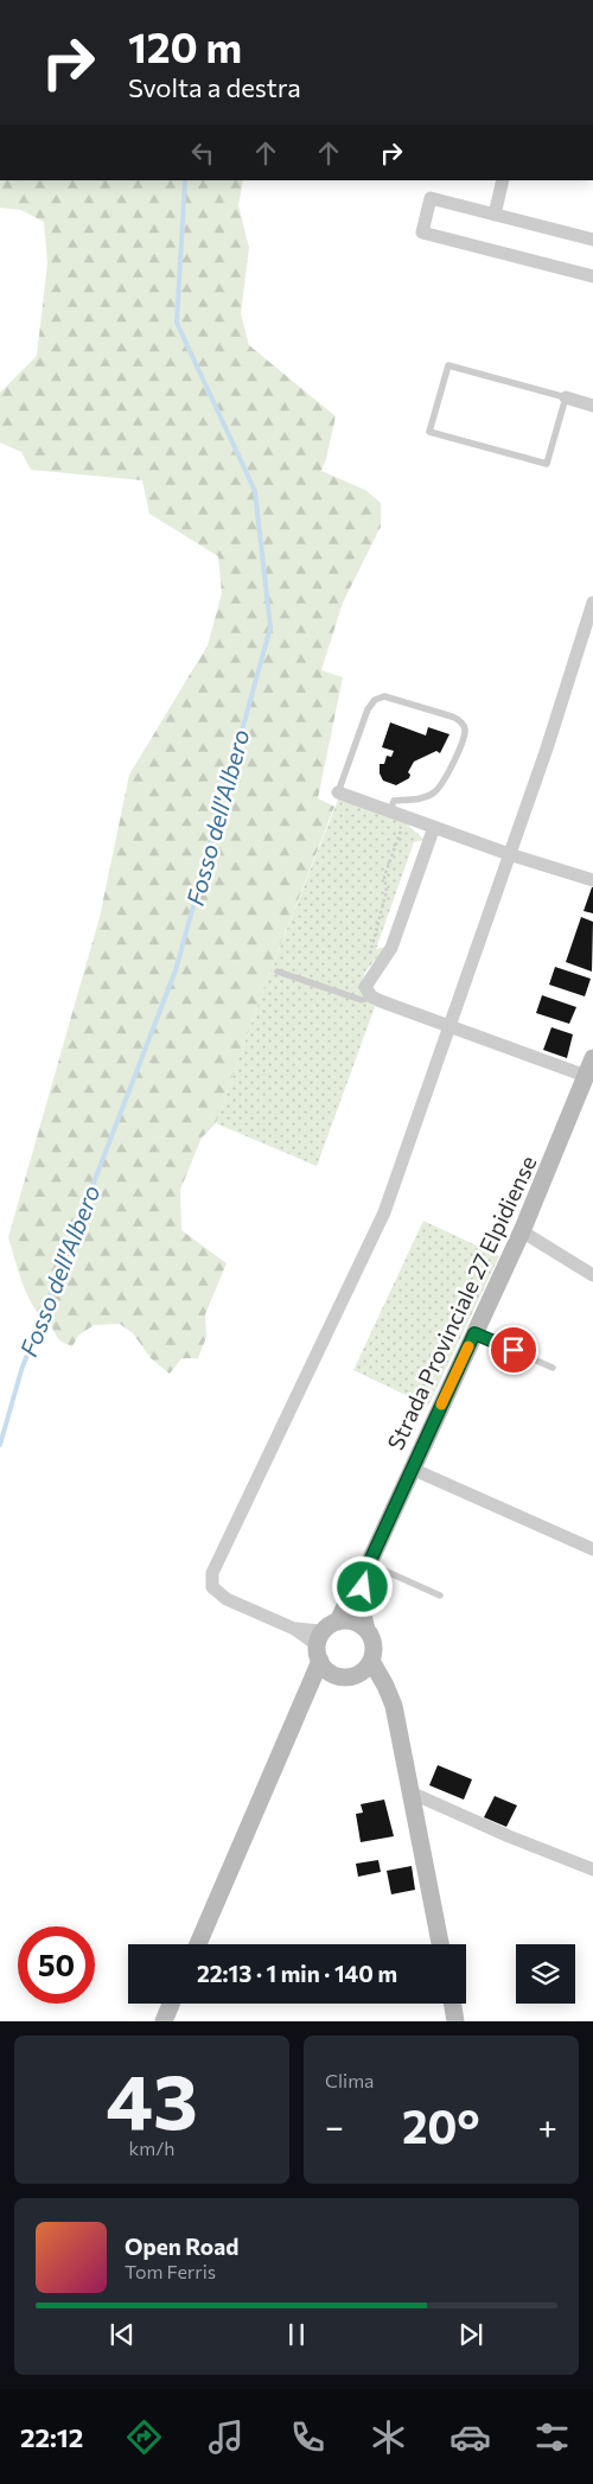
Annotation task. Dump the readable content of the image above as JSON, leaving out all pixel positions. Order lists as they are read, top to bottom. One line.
{"streets":{"main road":["Strada Provinciale 27 Elpidiense"]},"water":["Fosso dell'Albero"],"page":{"turn":["120 m","Svolta a destra"],"limit":"50","trip":"22:13 · 1 min · 140 m","tile":[["43","km/h"],"Clima"],"heat":["−","20°","+"],"song":["Open Road","Tom Ferris"],"tabs":"22:12"}}
